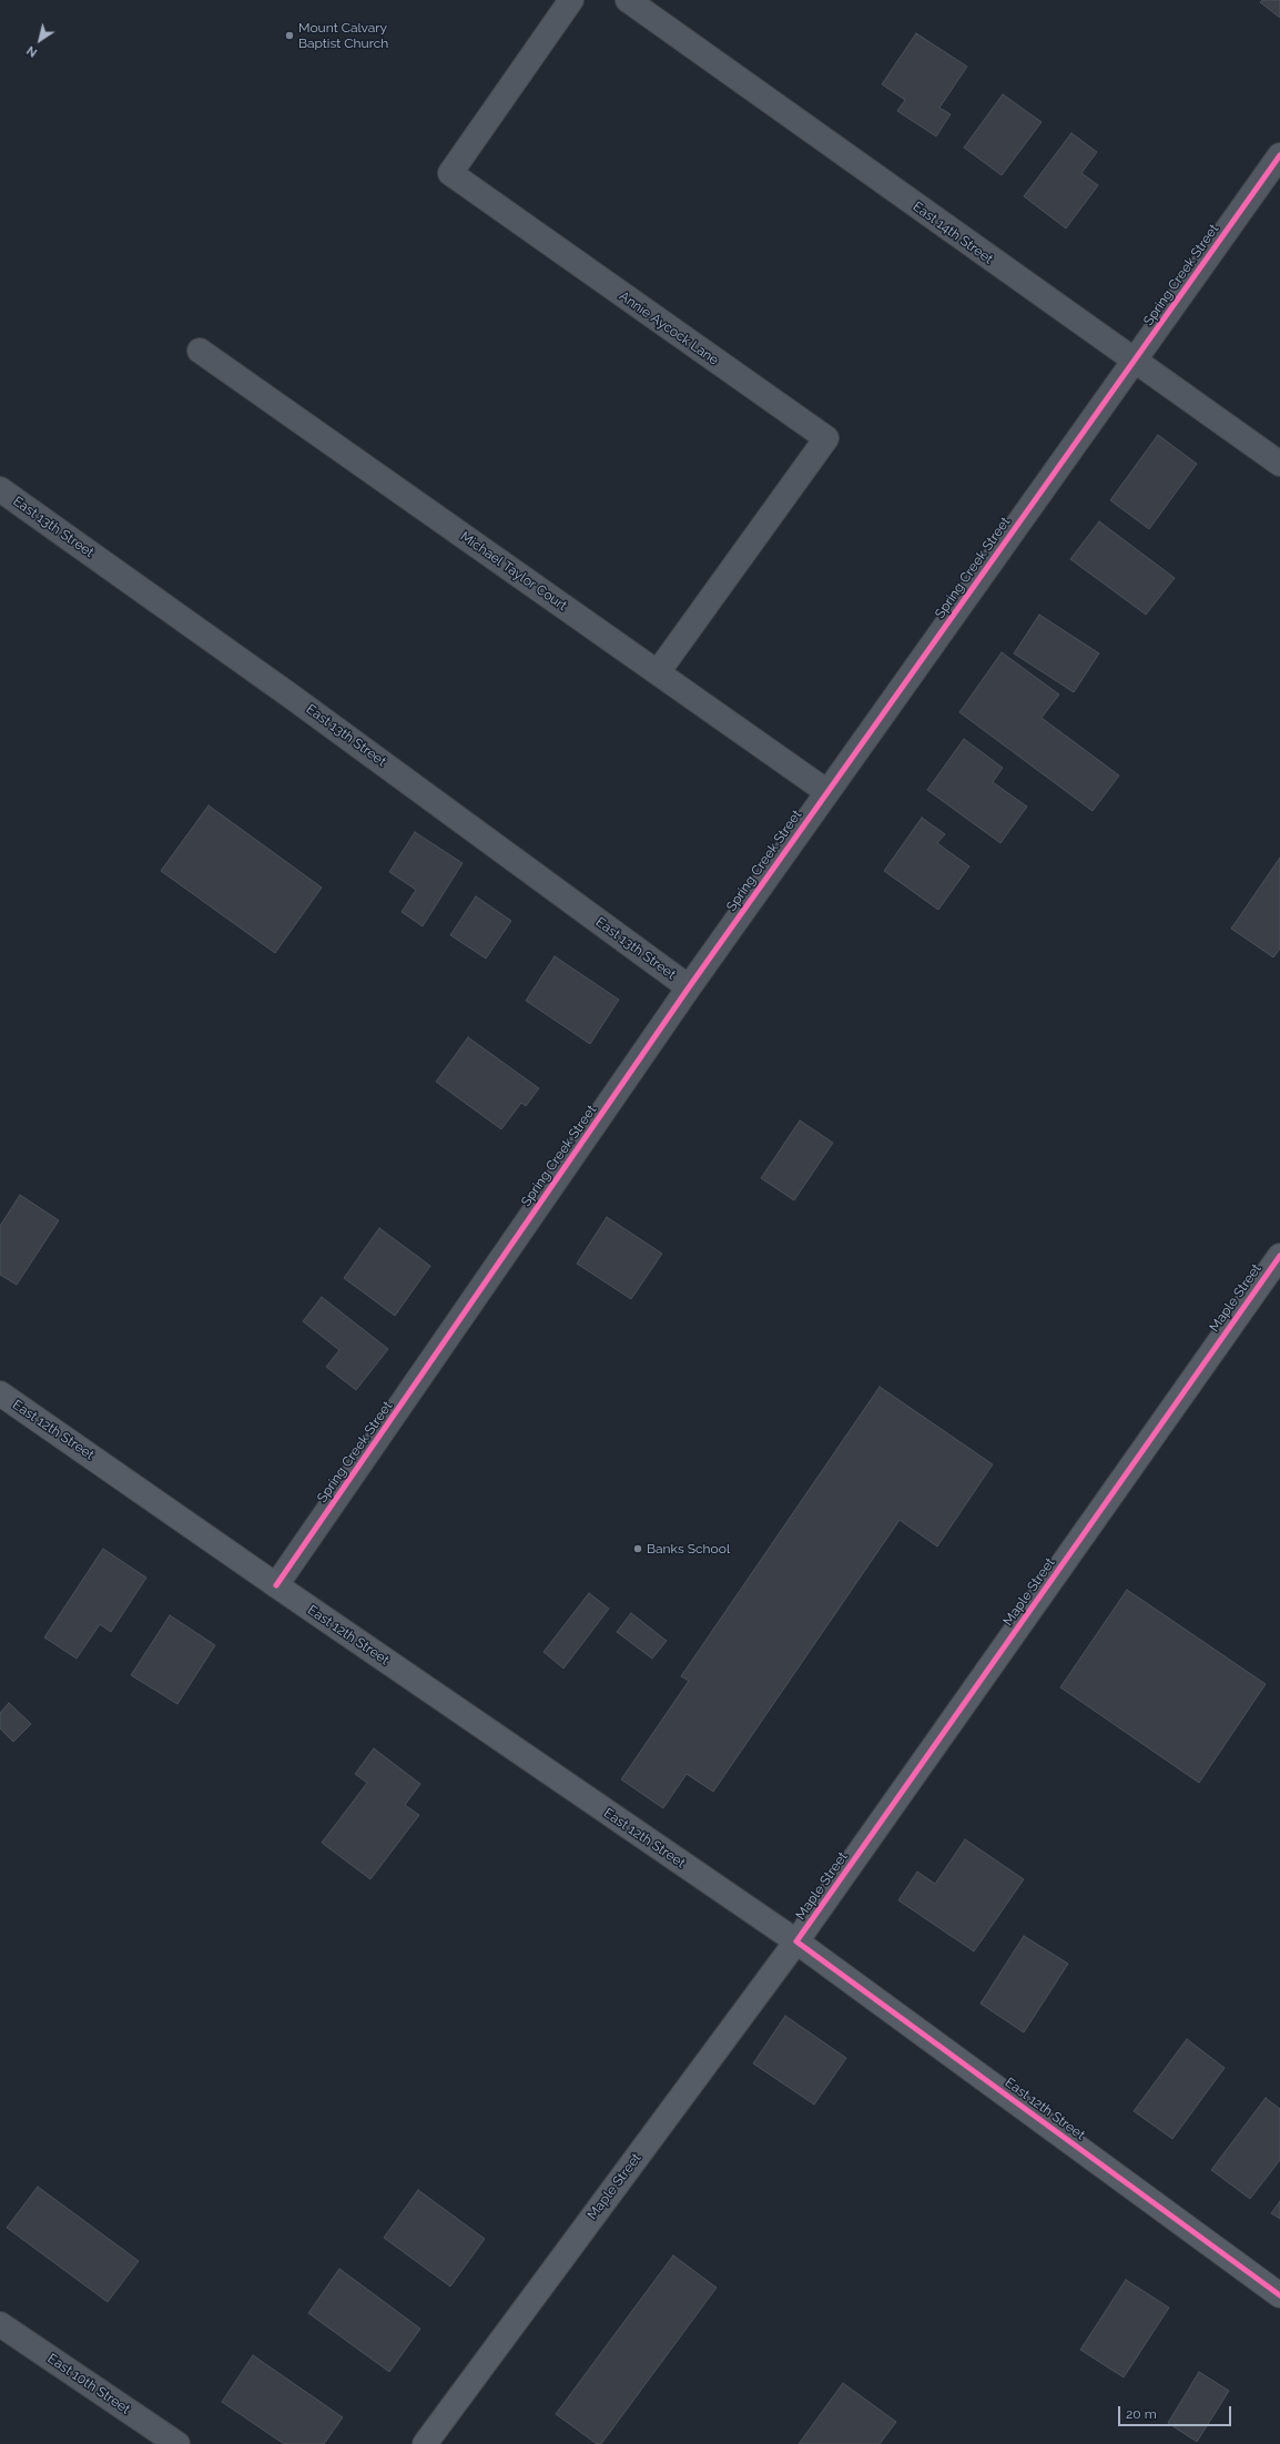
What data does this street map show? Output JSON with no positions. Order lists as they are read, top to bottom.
{
  "streets": {
    "main road": ["Maple Street", "East 12th Street"],
    "street": [
      "East 14th Street",
      "Spring Creek Street",
      "Annie Aycock Lane",
      "East 13th Street",
      "Michael Taylor Court",
      "East 10th Street"
    ]
  },
  "crossings": [
    ["East 14th Street", "Spring Creek Street"],
    ["Spring Creek Street", "East 13th Street"],
    ["Spring Creek Street", "Michael Taylor Court"],
    ["Spring Creek Street", "East 12th Street"],
    ["Annie Aycock Lane", "Michael Taylor Court"],
    ["Maple Street", "East 12th Street"]
  ],
  "places": ["Mount Calvary Baptist Church", "Banks School"],
  "scale_bar": "20 m",
  "north": "bottom left"
}
